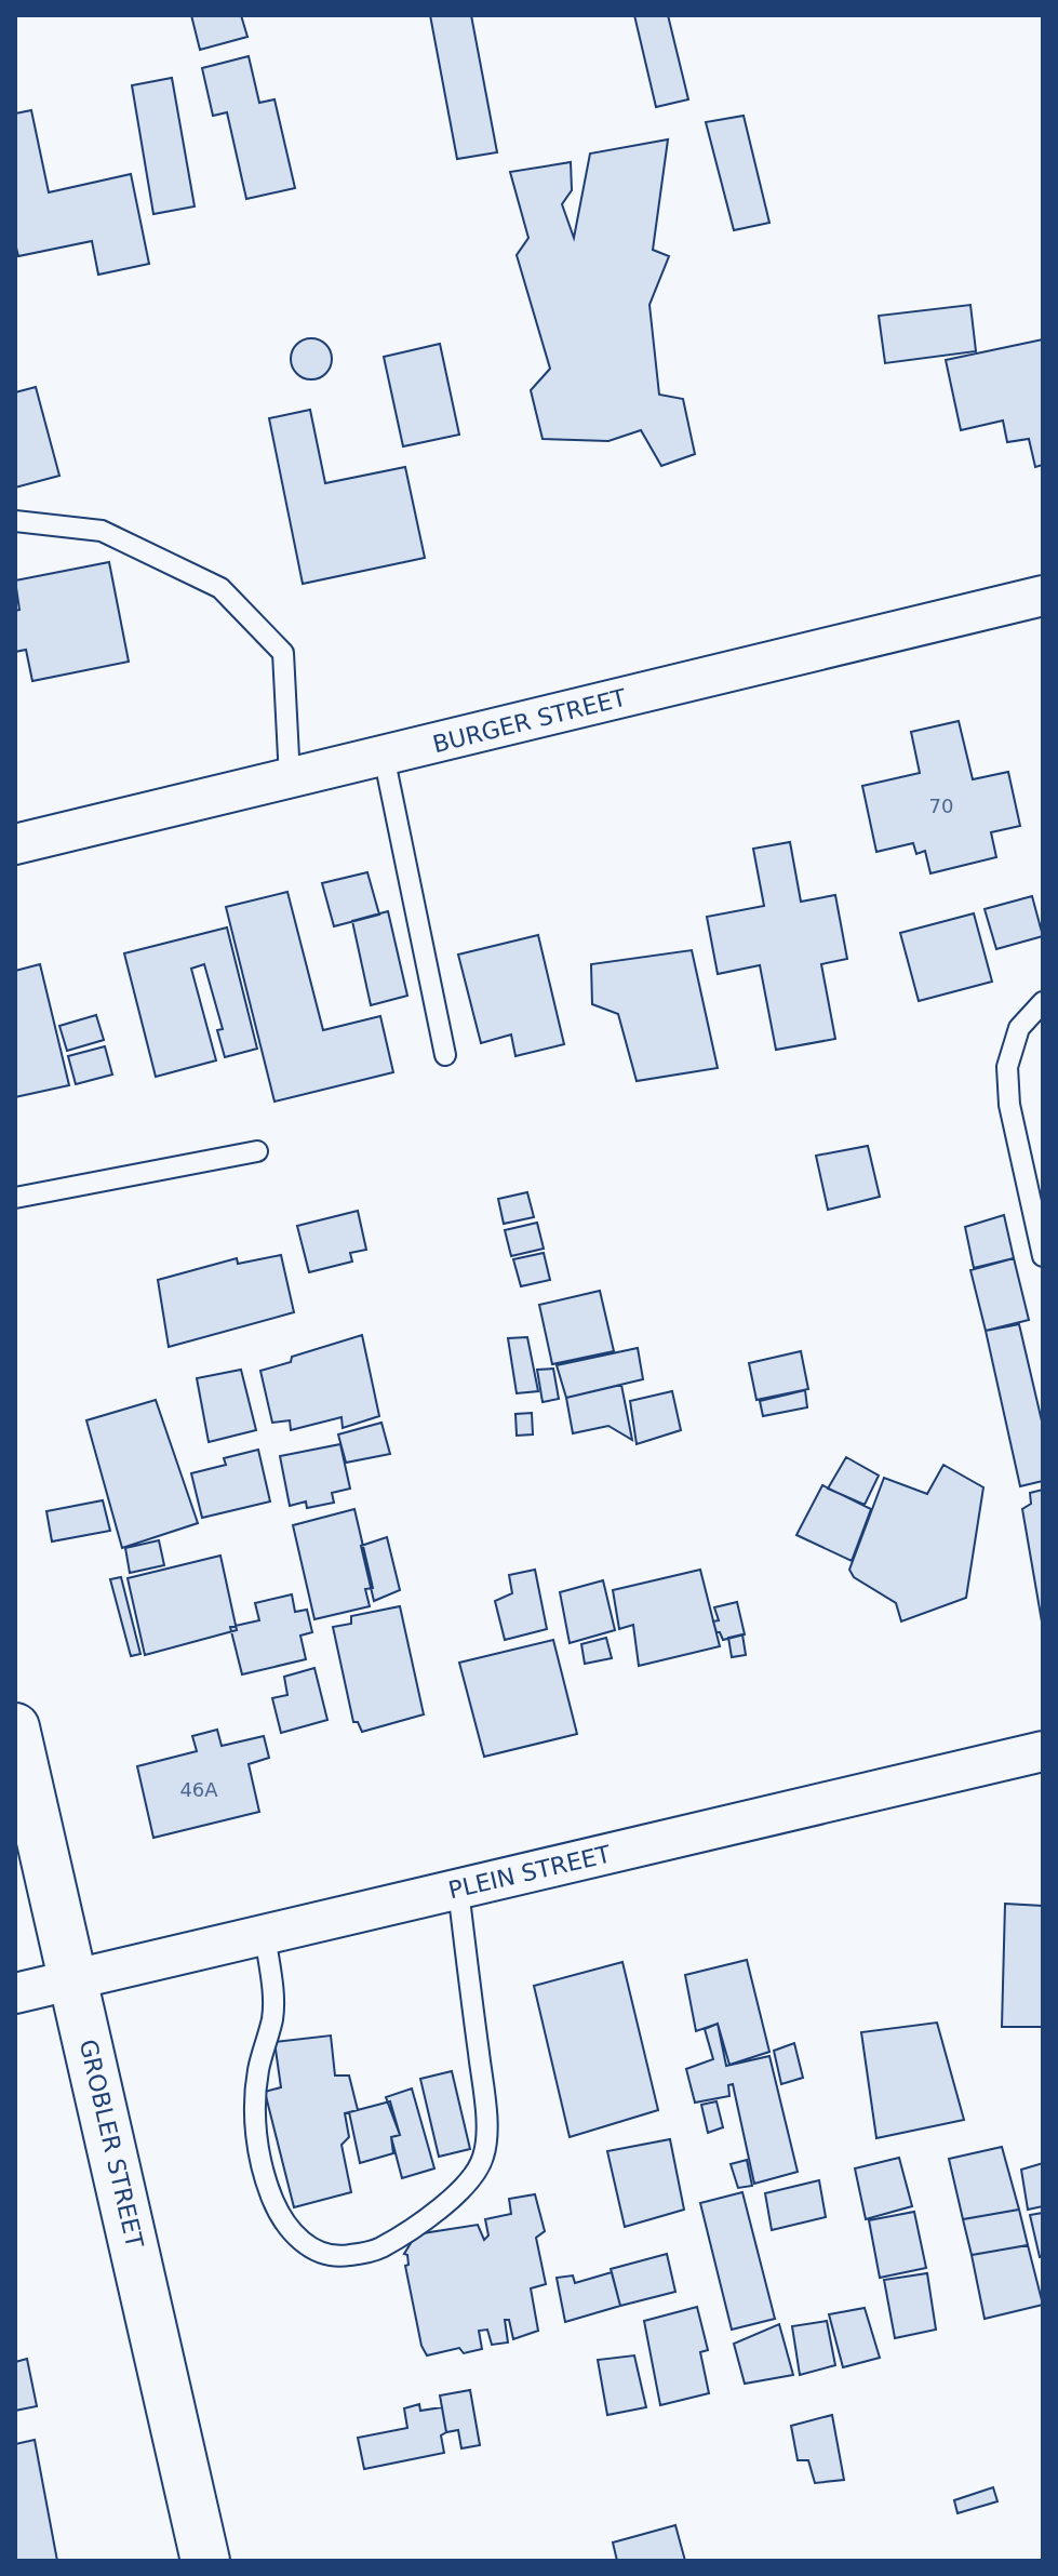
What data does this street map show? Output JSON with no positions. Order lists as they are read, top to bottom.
{
  "streets": {
    "main road": ["GROBLER STREET"],
    "street": ["BURGER STREET", "PLEIN STREET"]
  },
  "crossings": [
    ["PLEIN STREET", "GROBLER STREET"]
  ],
  "house_numbers": ["70", "46A"]
}
